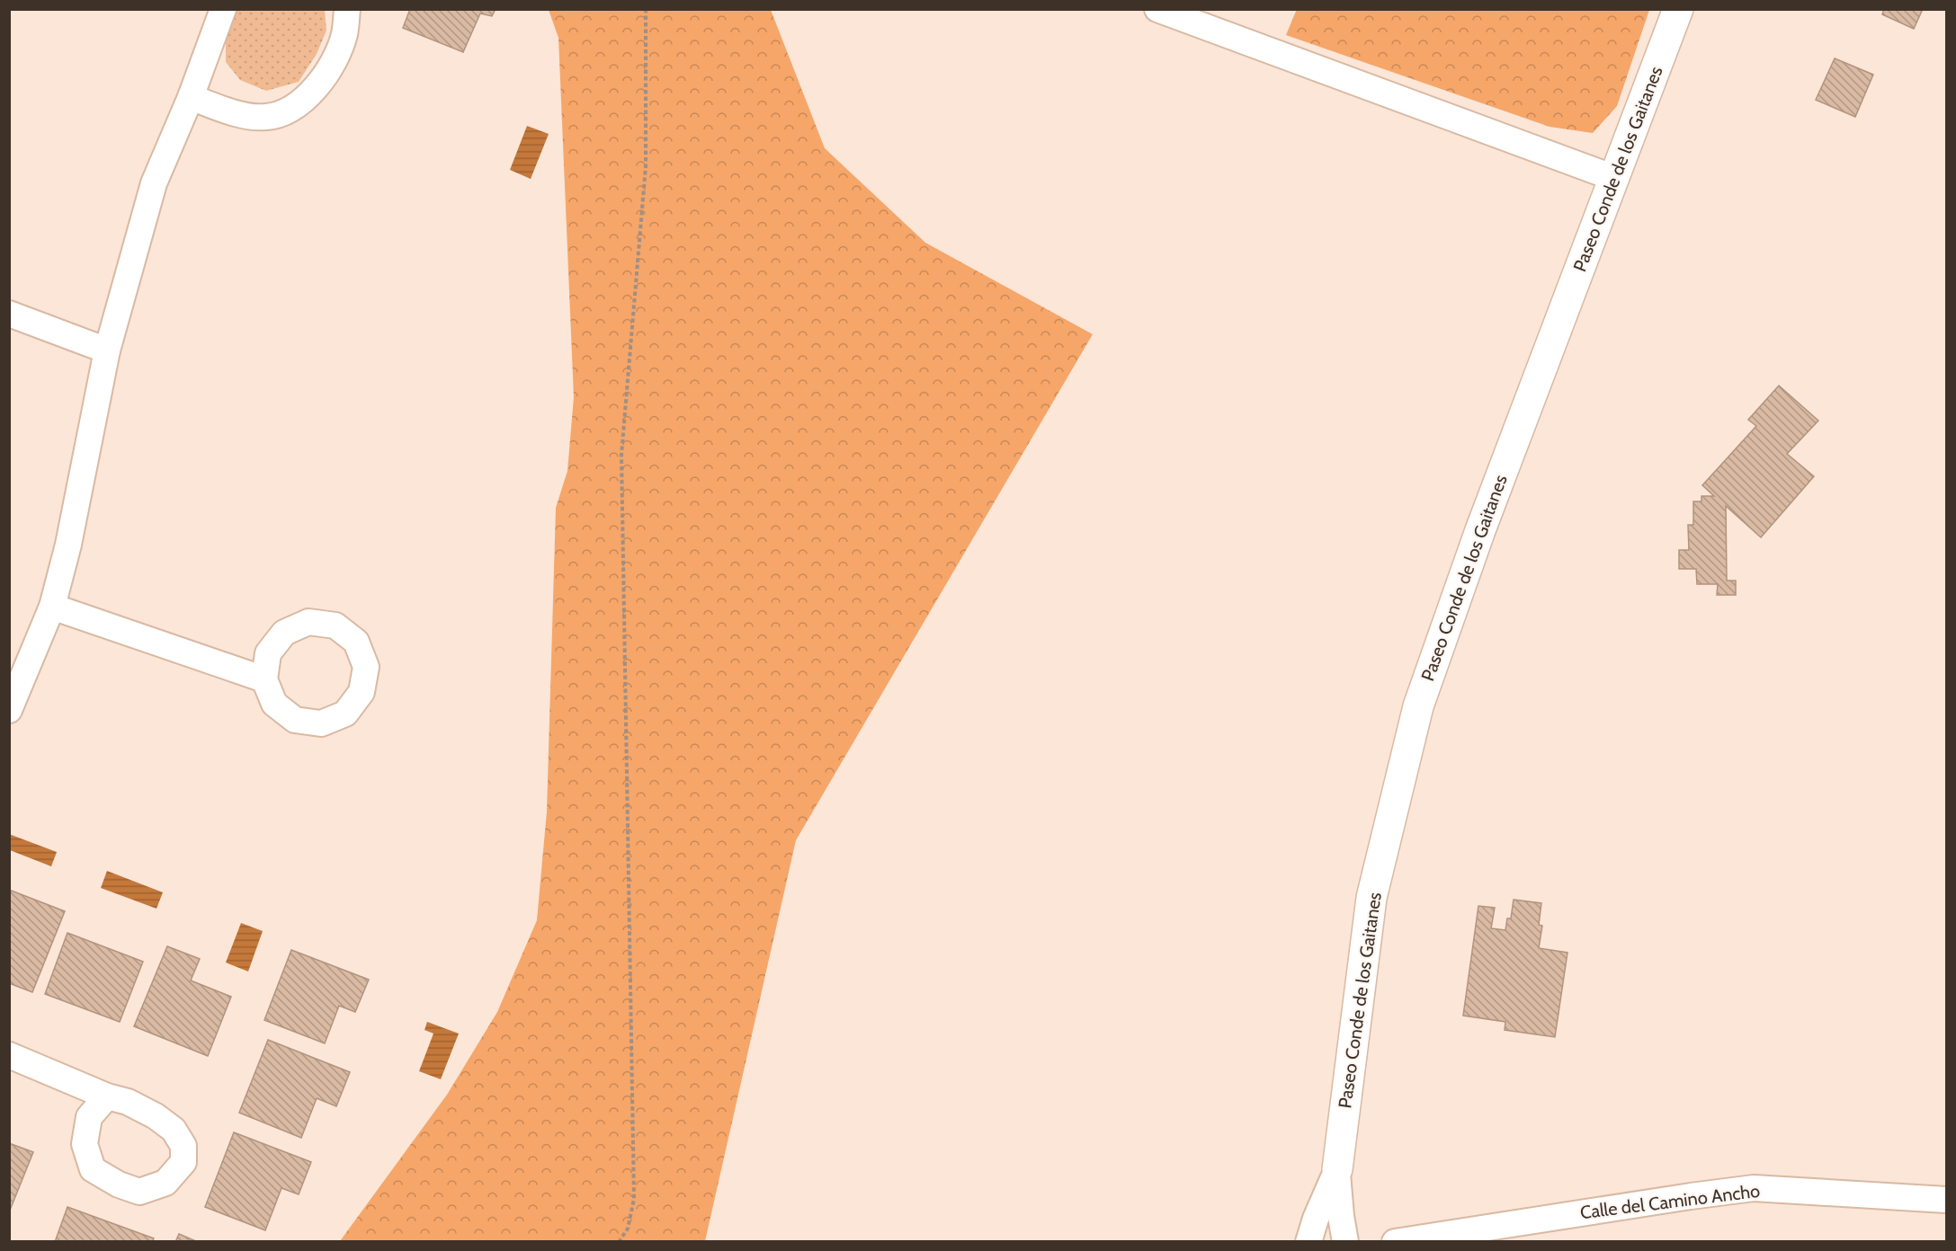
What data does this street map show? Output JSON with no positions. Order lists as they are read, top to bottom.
{
  "streets": {
    "street": ["Paseo Conde de los Gaitanes", "Calle del Camino Ancho"]
  }
}
